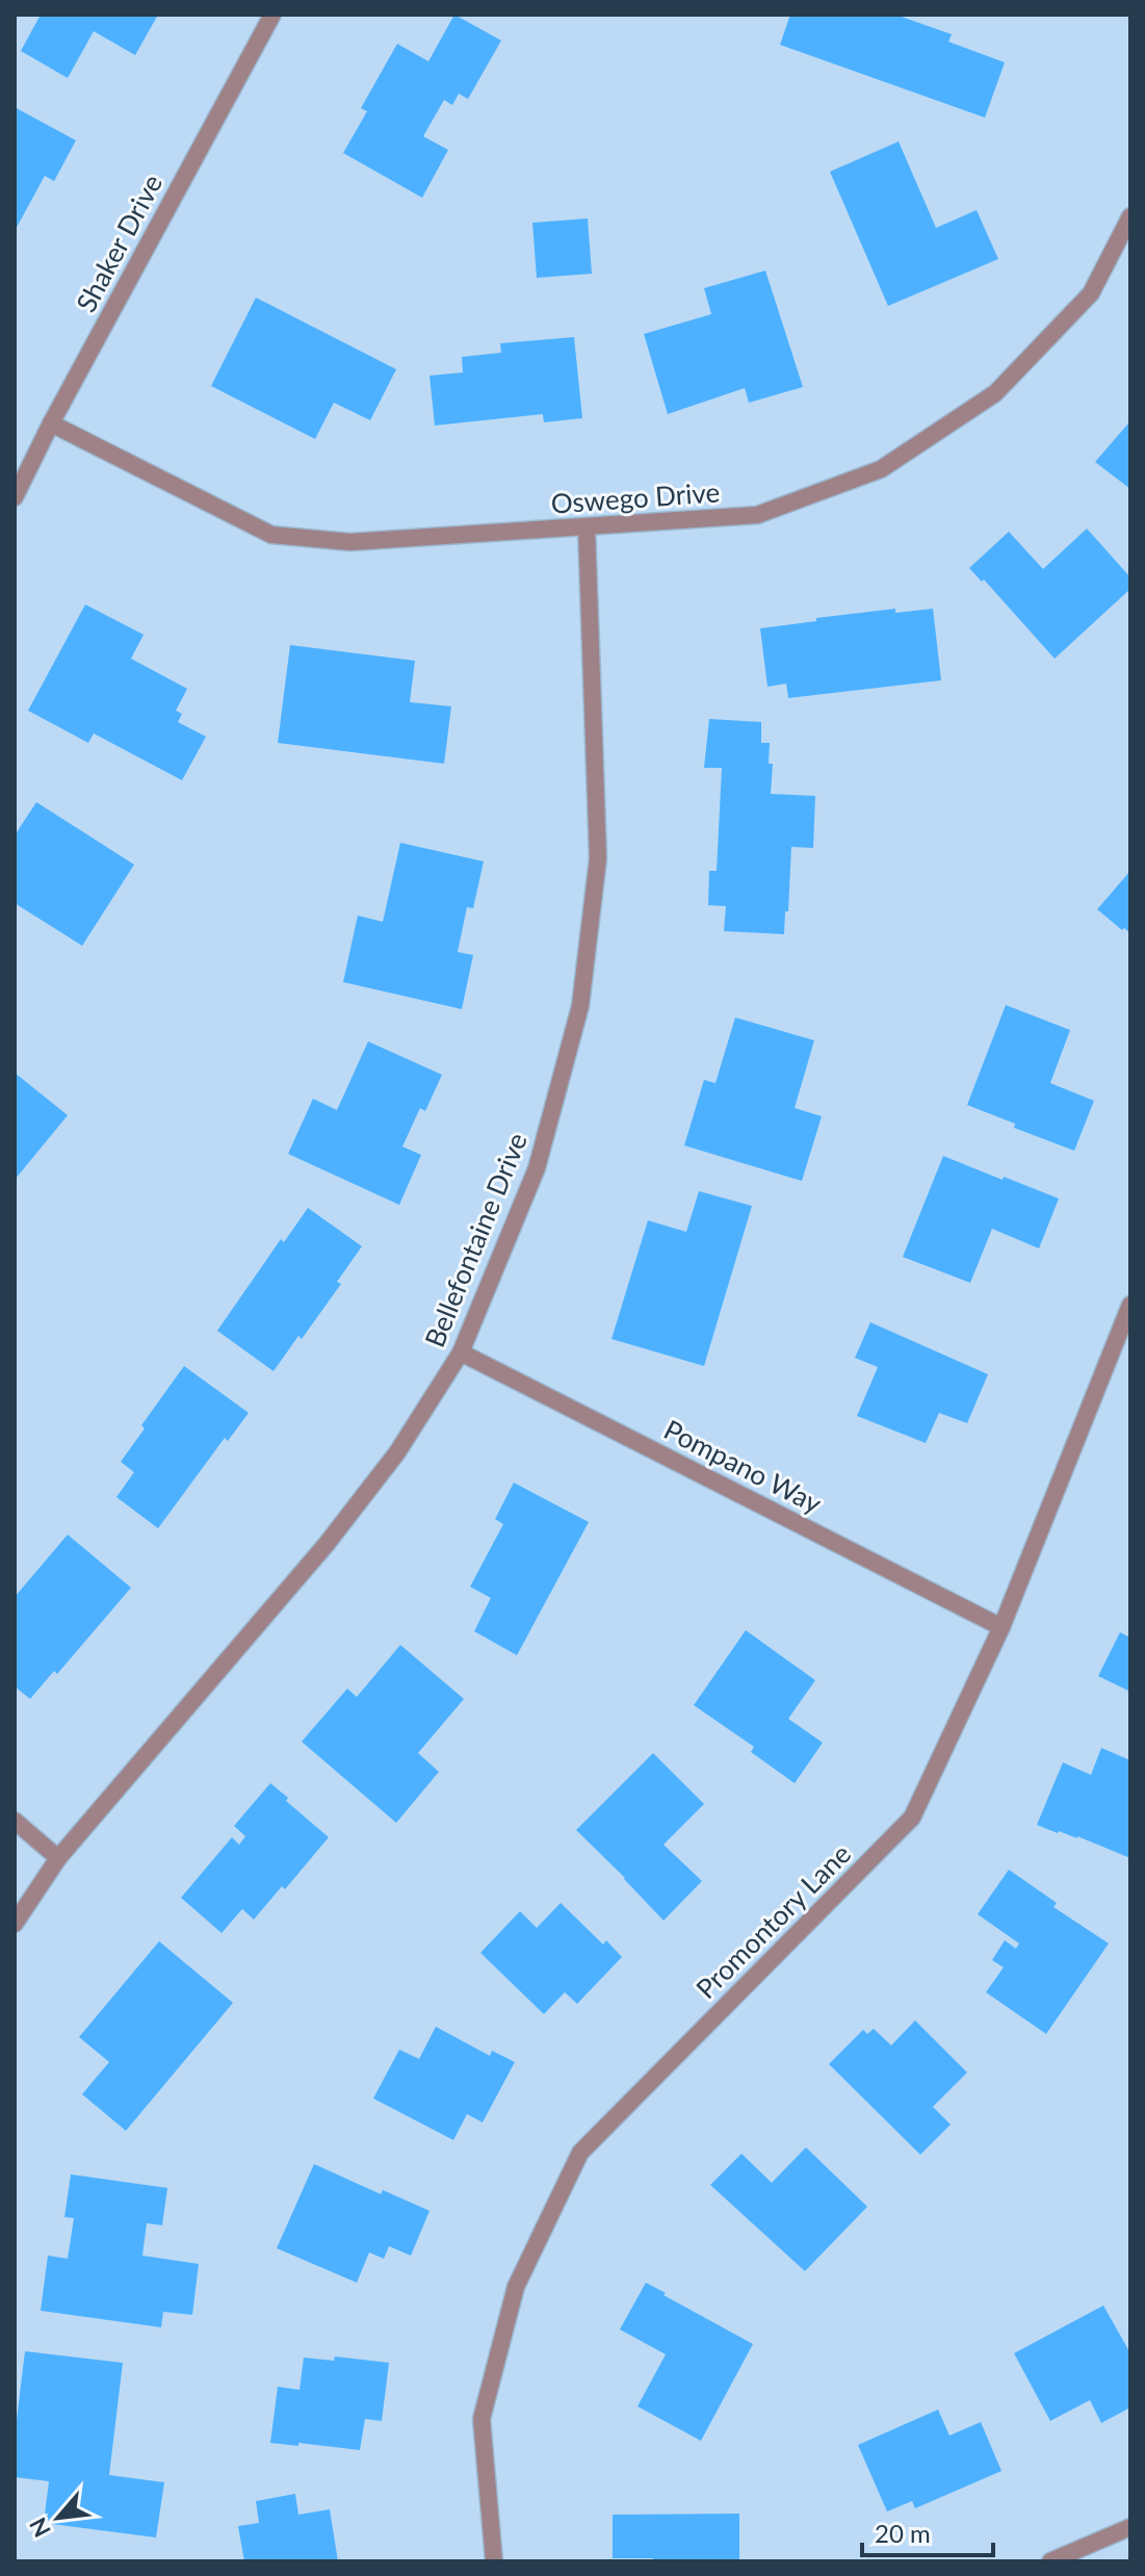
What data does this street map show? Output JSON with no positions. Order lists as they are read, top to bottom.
{
  "streets": {
    "street": [
      "Shaker Drive",
      "Oswego Drive",
      "Bellefontaine Drive",
      "Pompano Way",
      "Promontory Lane"
    ]
  },
  "crossings": [
    ["Shaker Drive", "Oswego Drive"],
    ["Oswego Drive", "Bellefontaine Drive"],
    ["Bellefontaine Drive", "Pompano Way"],
    ["Pompano Way", "Promontory Lane"]
  ],
  "scale_bar": "20 m",
  "north": "bottom left"
}
